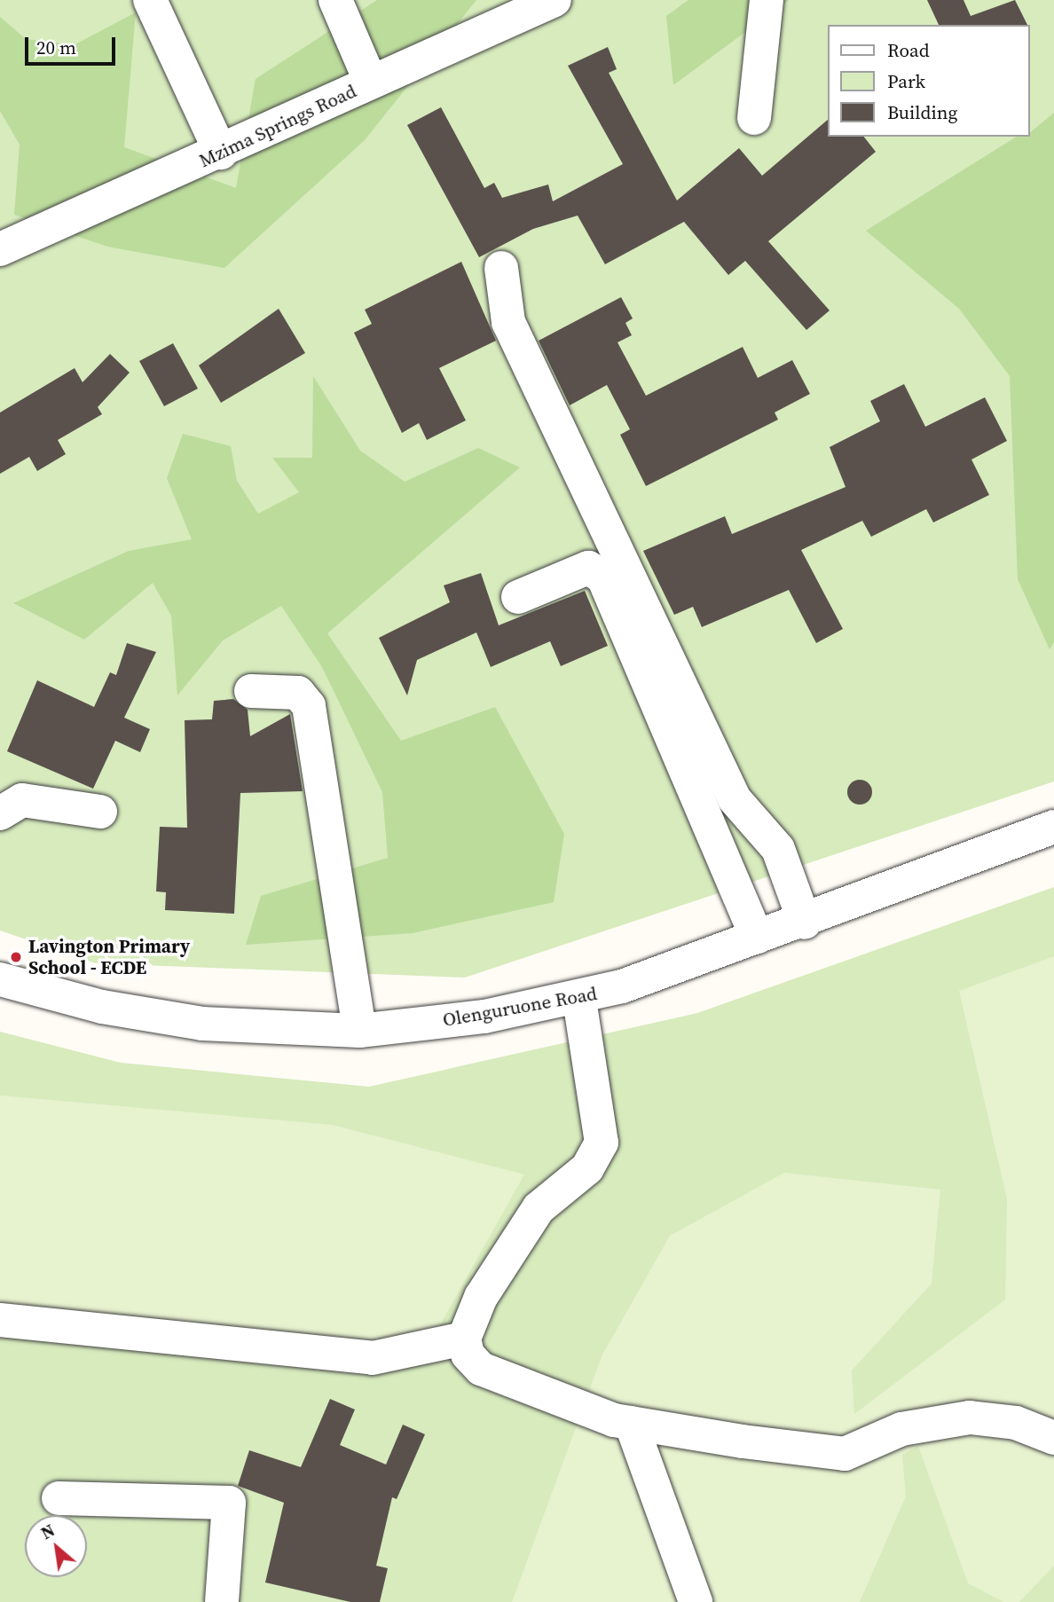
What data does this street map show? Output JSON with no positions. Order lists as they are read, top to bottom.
{
  "streets": {
    "street": ["Mzima Springs Road", "Olenguruone Road"]
  },
  "places": ["Lavington Primary School - ECDE"],
  "legend": ["Road", "Park", "Building"],
  "scale_bar": "20 m",
  "north": "top left"
}
